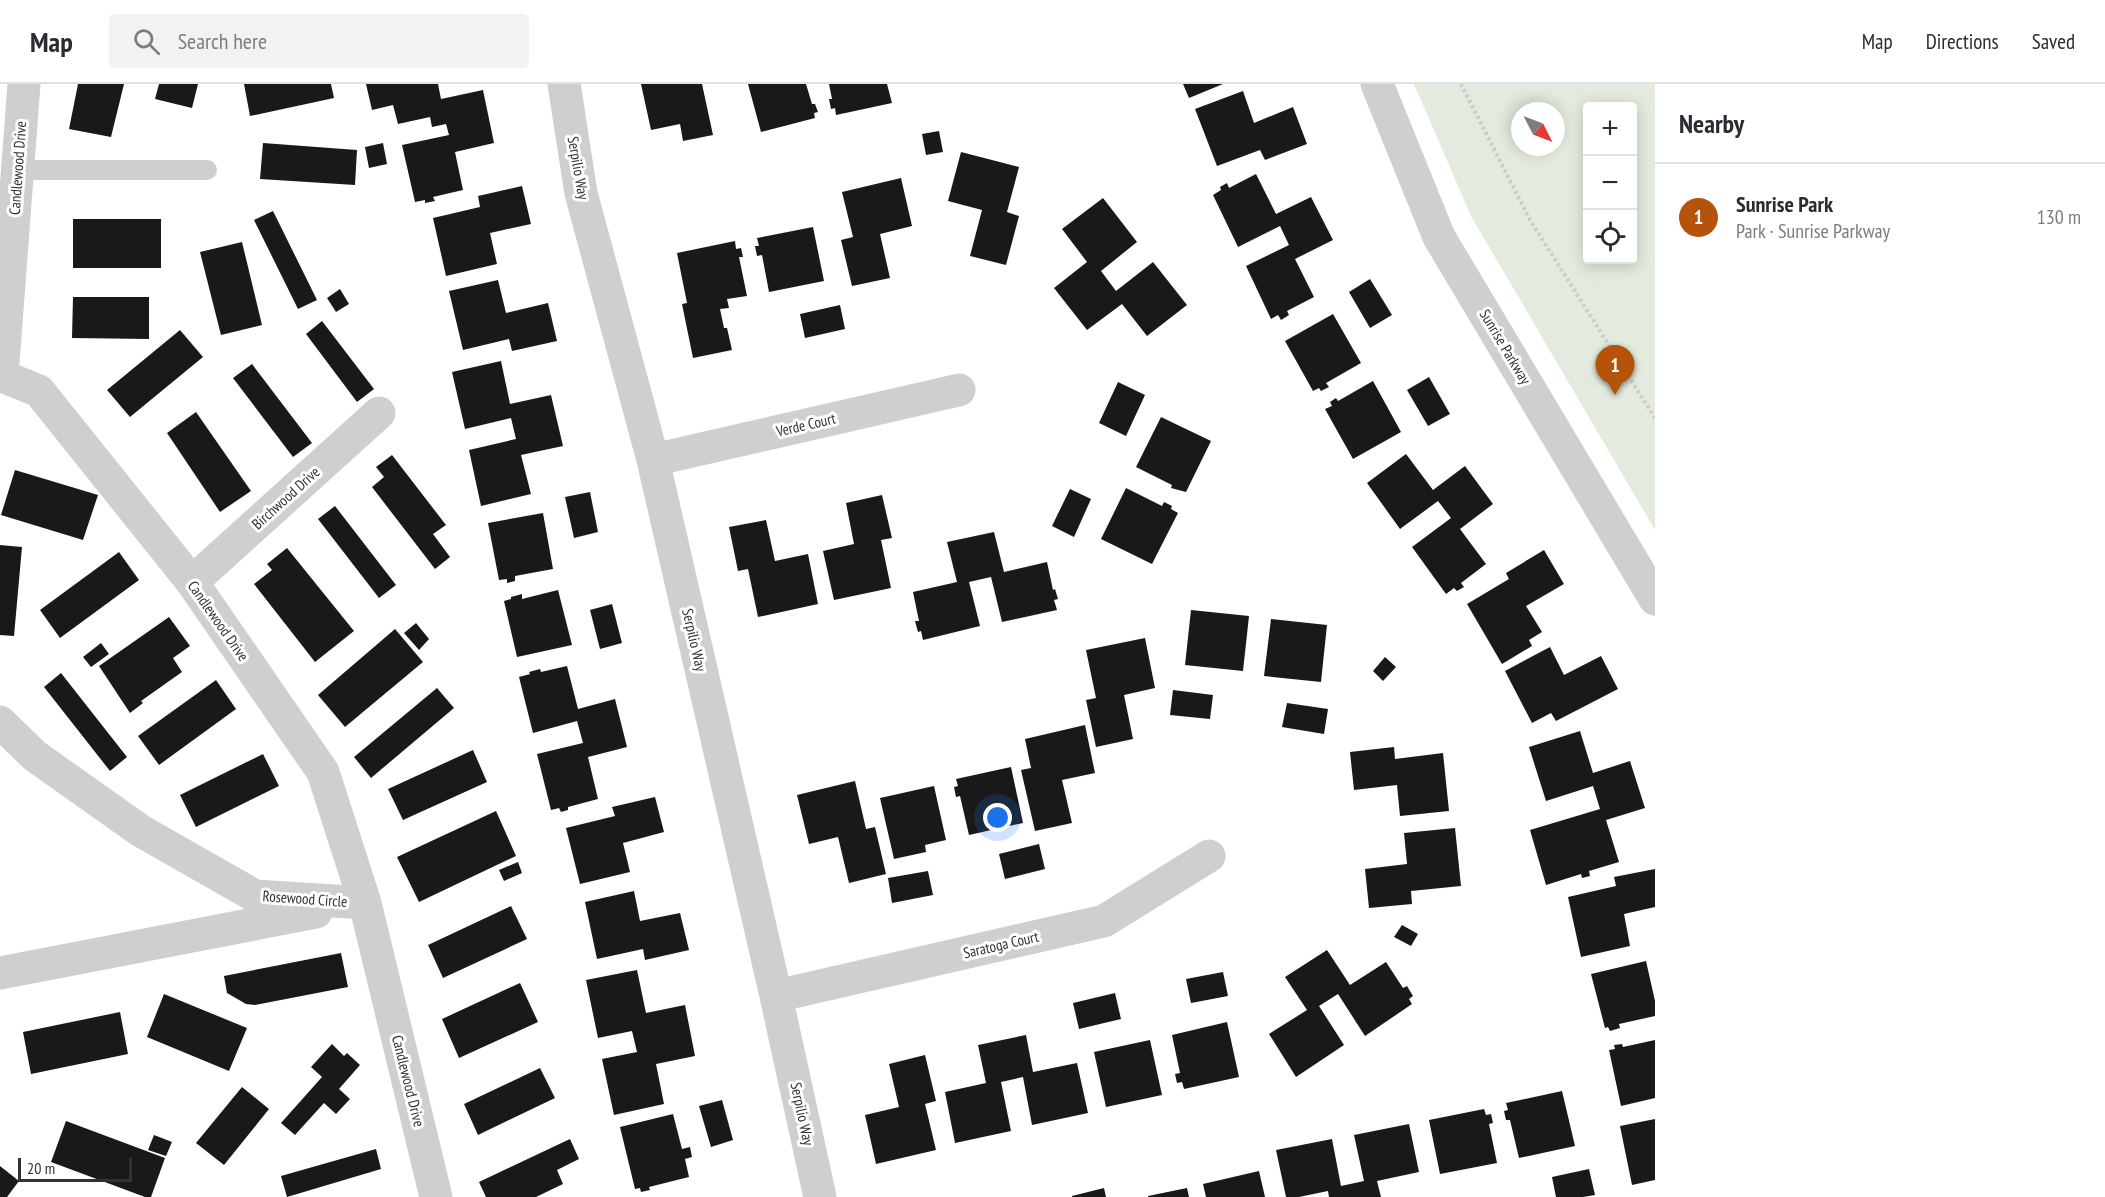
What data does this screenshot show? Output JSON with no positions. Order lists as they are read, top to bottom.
{
  "streets": {
    "street": [
      "Candlewood Drive",
      "Serpilio Way",
      "Sunrise Parkway",
      "Verde Court",
      "Birchwood Drive",
      "Rosewood Circle",
      "Saratoga Court"
    ]
  },
  "crossings": [
    ["Candlewood Drive", "Birchwood Drive"],
    ["Candlewood Drive", "Rosewood Circle"],
    ["Serpilio Way", "Verde Court"],
    ["Serpilio Way", "Saratoga Court"]
  ],
  "scale_bar": "20 m",
  "north": "bottom right",
  "page": {
    "header": "Map",
    "search": "Search here",
    "nav": ["Map", "Directions", "Saved"],
    "heading": "Nearby",
    "map_buttons": ["+", "−"],
    "list": [
      {
        "mark": "1",
        "name": "Sunrise Park",
        "note": "Park · Sunrise Parkway",
        "value": "130 m"
      }
    ],
    "pins": "1",
    "scale": "20 m"
  }
}
